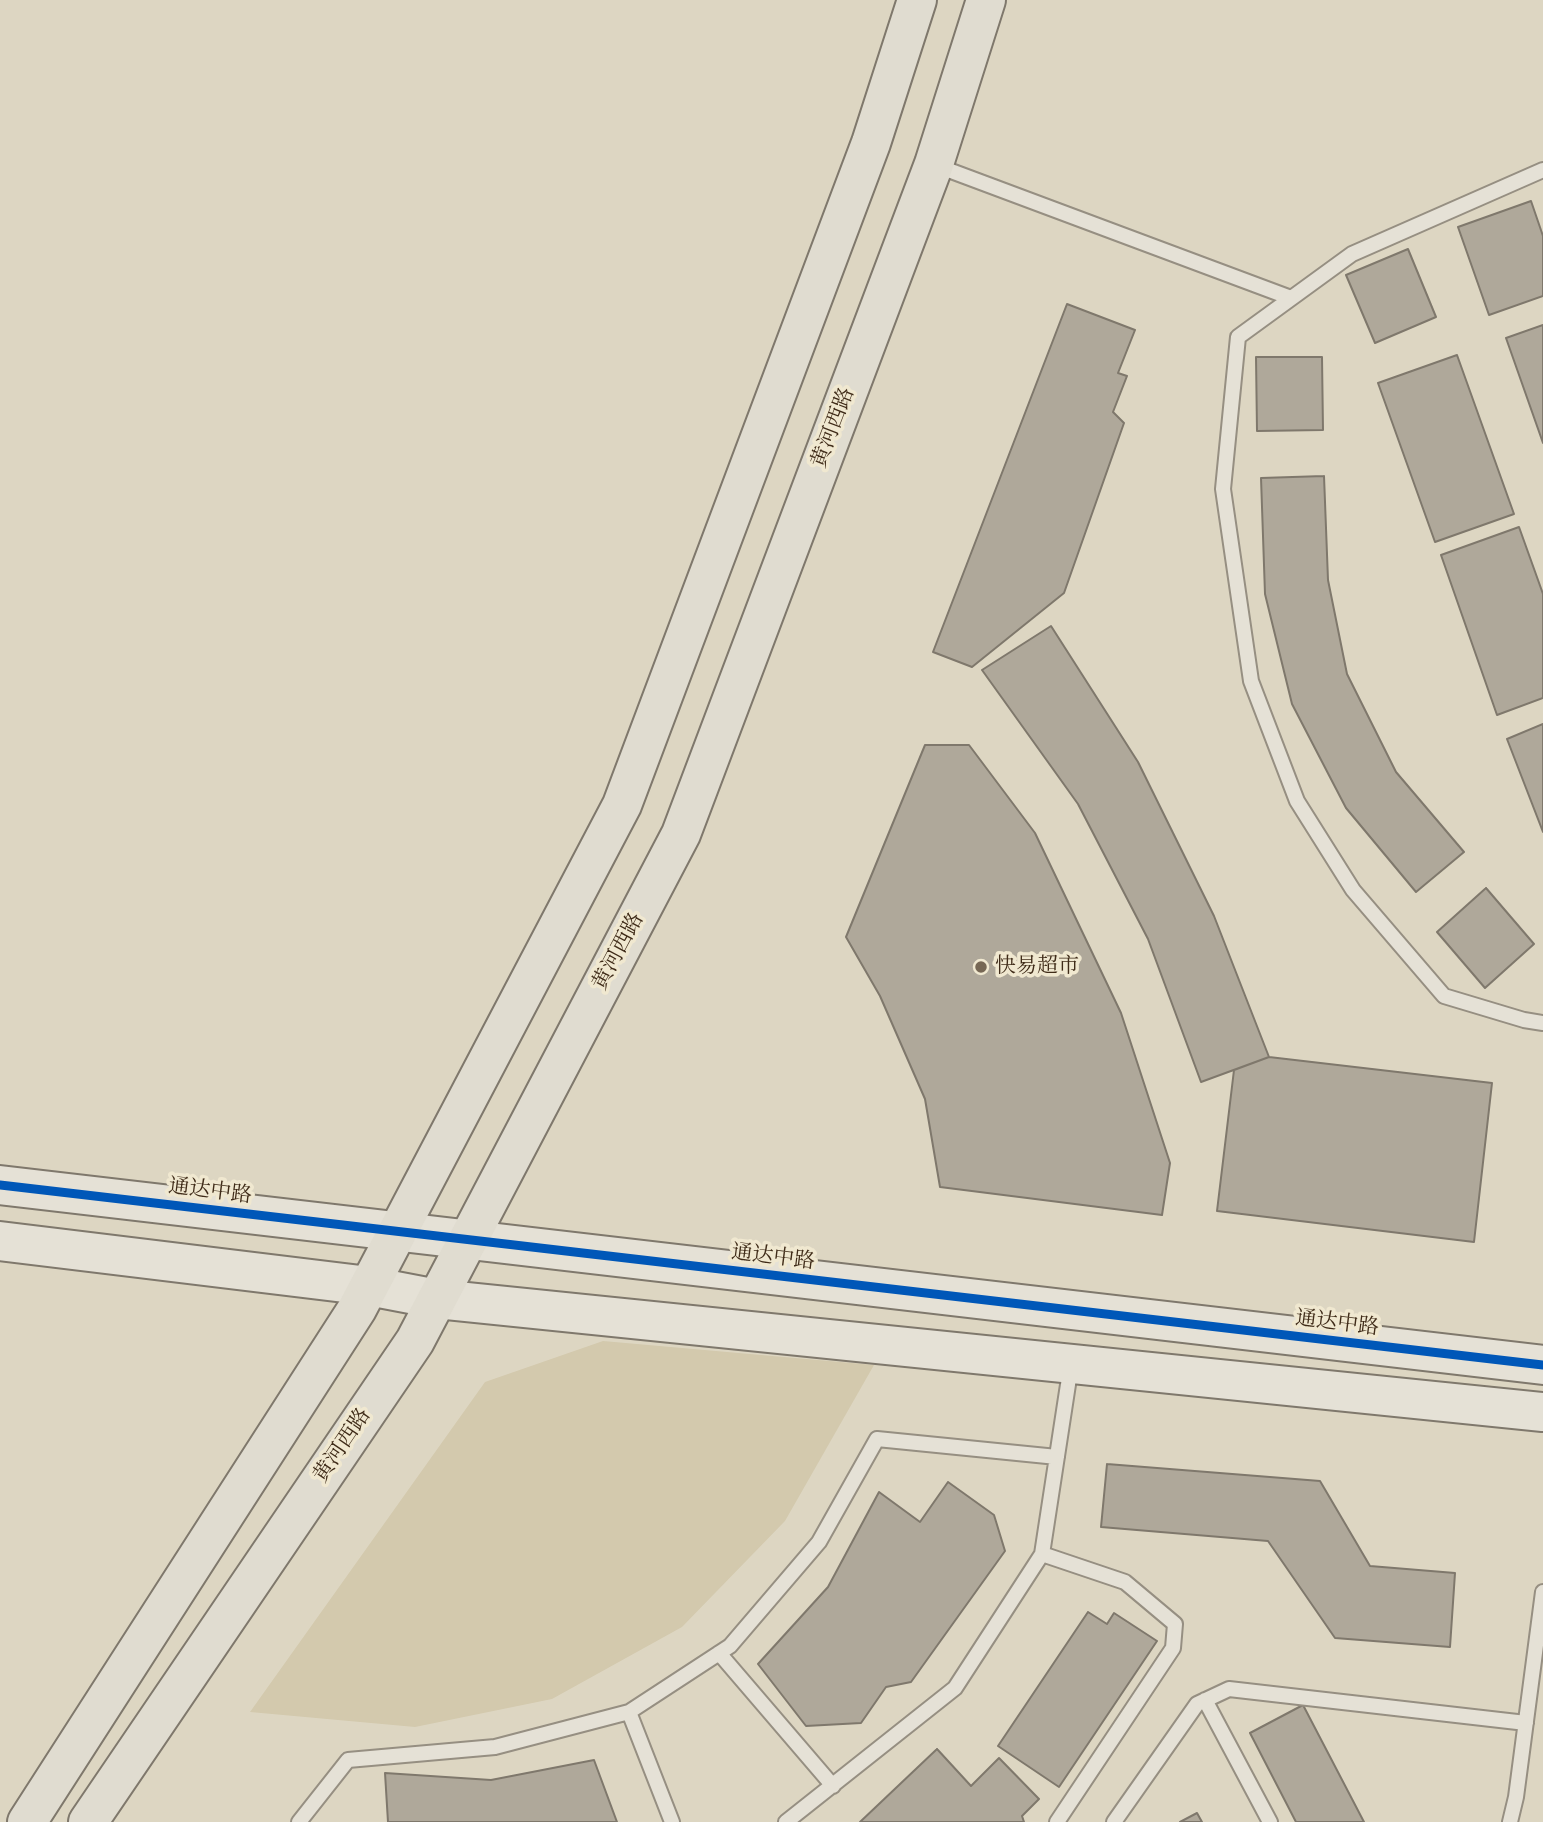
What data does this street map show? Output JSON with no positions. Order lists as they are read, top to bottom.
{
  "streets": {
    "main road": ["黄河西路"],
    "street": ["通达中路"]
  },
  "crossings": [
    ["黄河西路", "通达中路"]
  ],
  "places": ["快易超市"]
}
